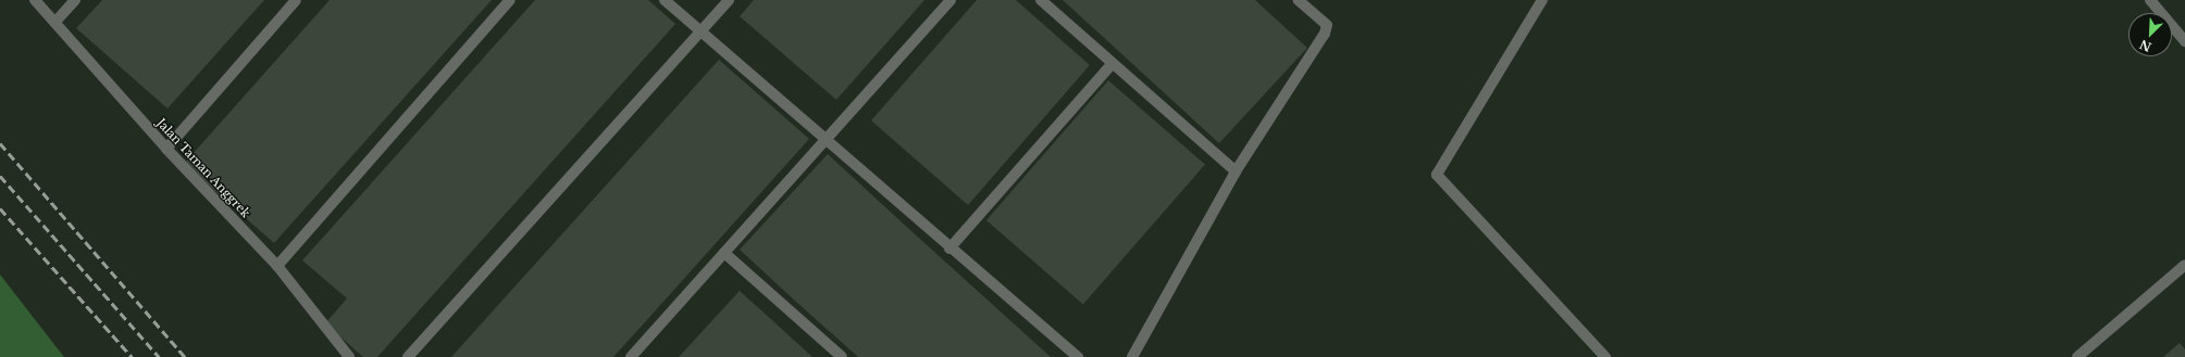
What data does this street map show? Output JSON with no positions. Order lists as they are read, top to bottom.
{
  "streets": {
    "street": ["Jalan Taman Anggrek"]
  },
  "north": "bottom left"
}
